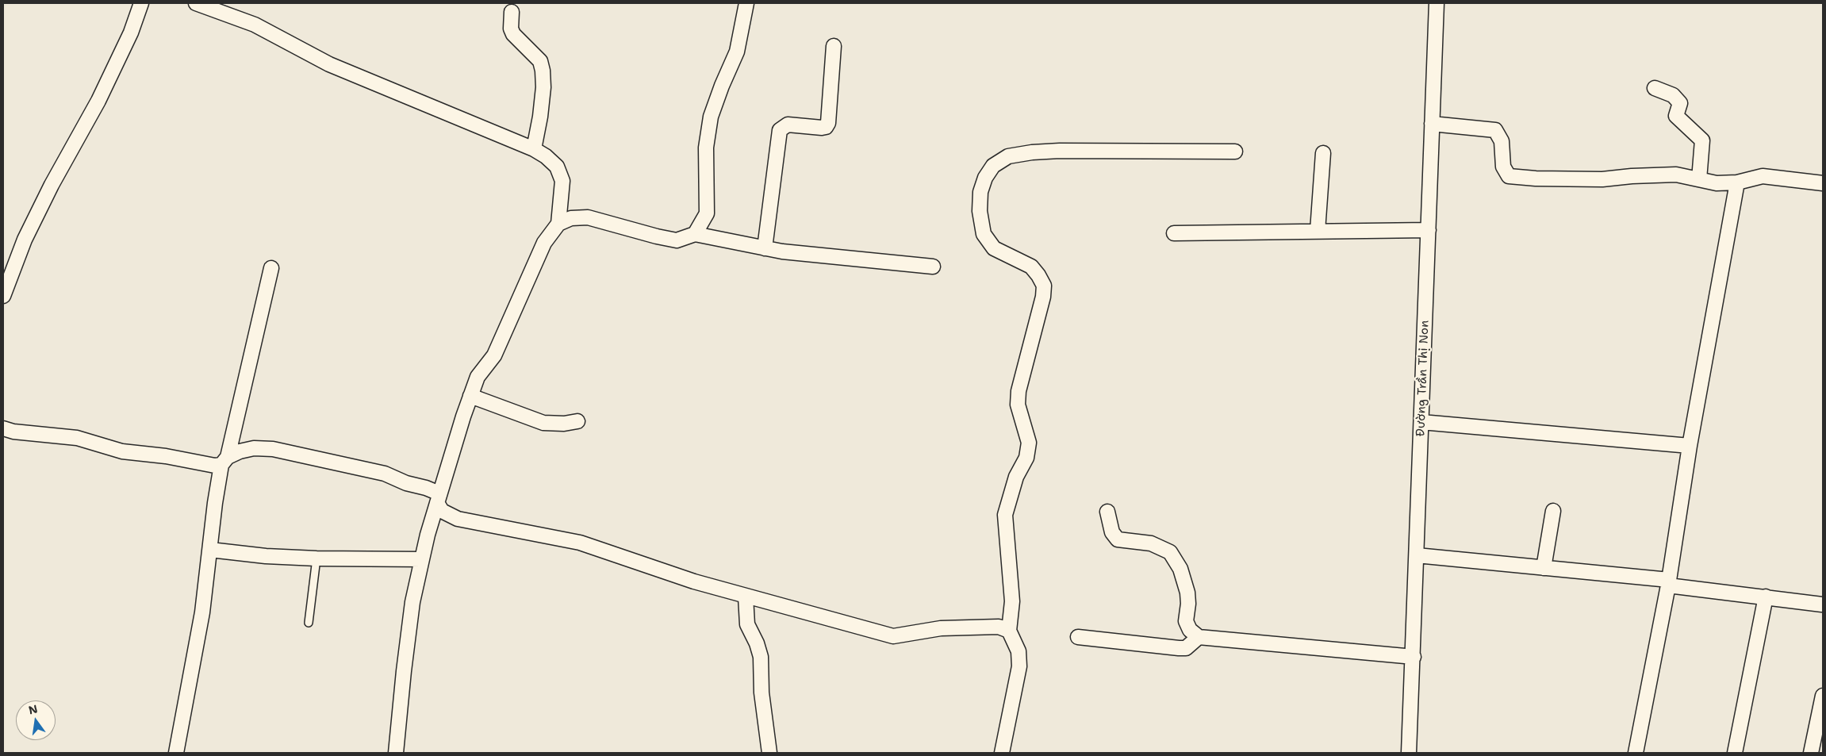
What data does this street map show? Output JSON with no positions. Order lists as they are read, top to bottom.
{
  "streets": {
    "street": ["Đường Trần Thị Non"]
  },
  "north": "top"
}
